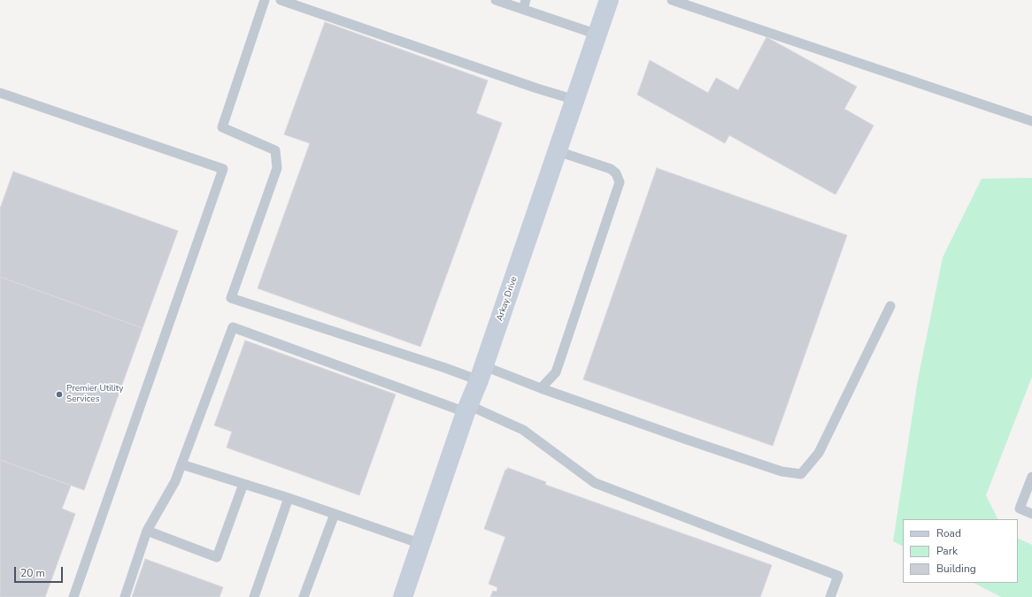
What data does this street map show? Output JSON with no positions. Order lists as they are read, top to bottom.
{
  "streets": {
    "street": ["Arkay Drive"]
  },
  "places": ["Premier Utility Services"],
  "legend": ["Road", "Park", "Building"],
  "scale_bar": "20 m"
}
